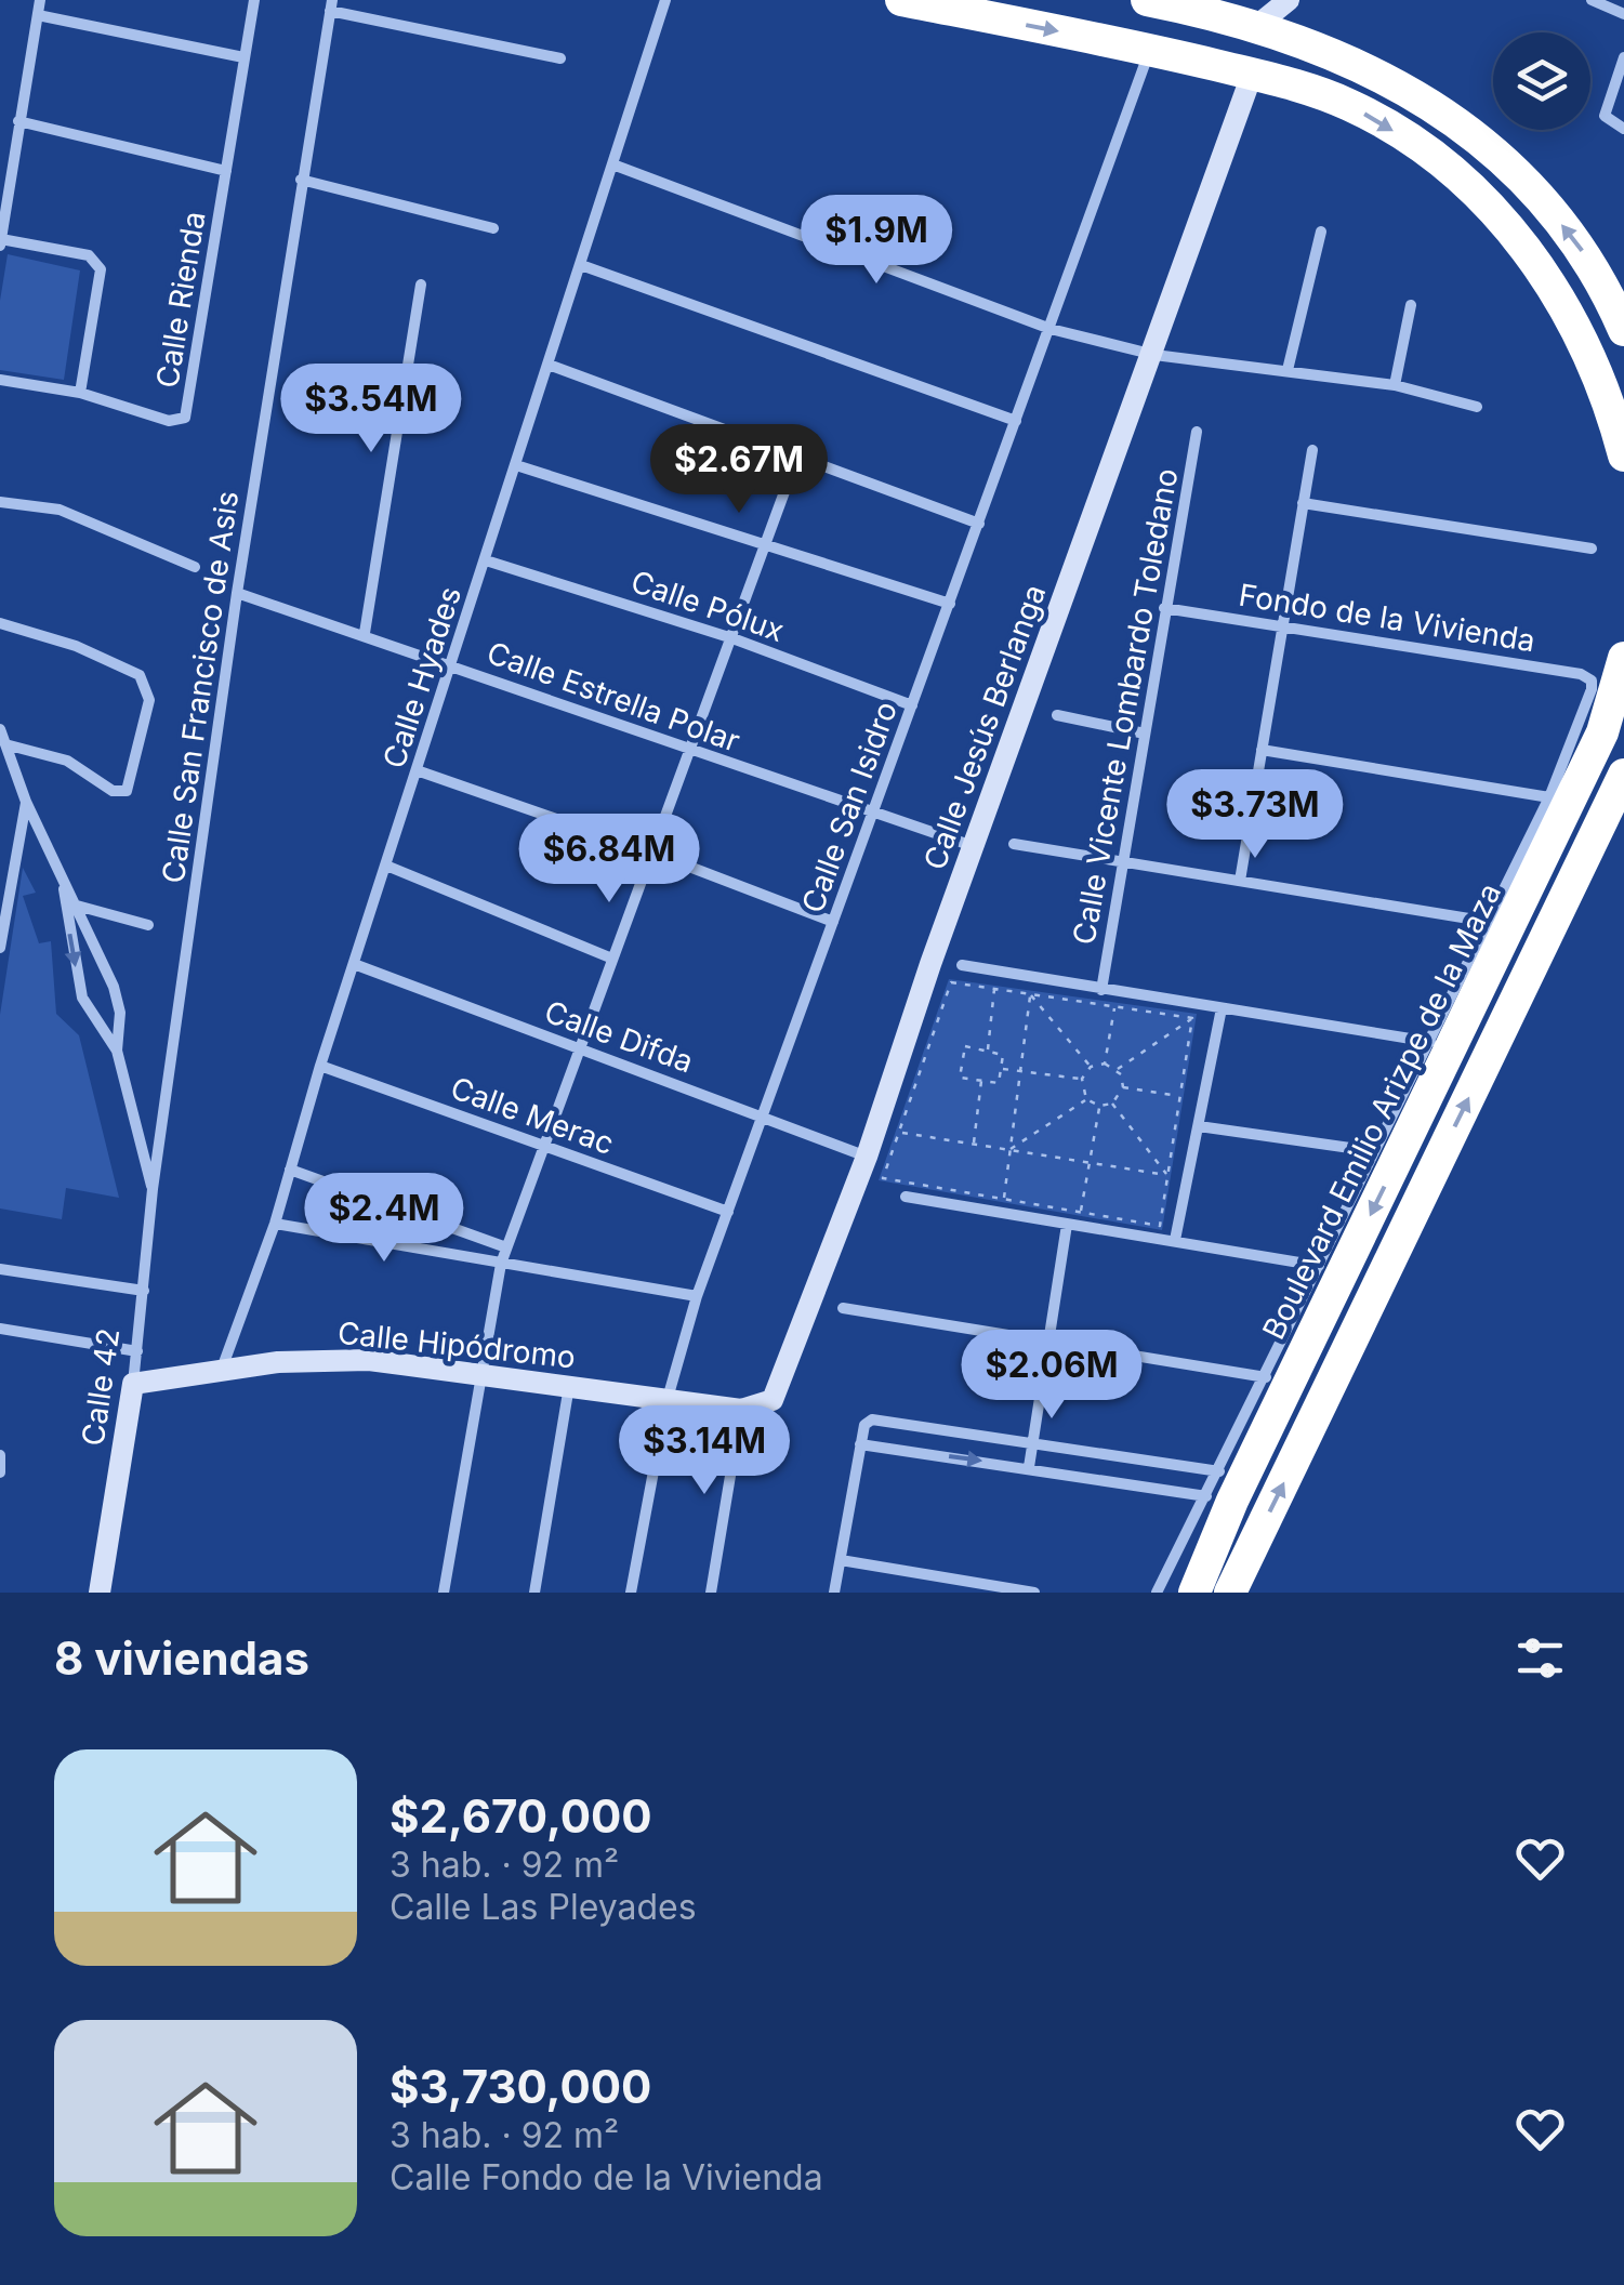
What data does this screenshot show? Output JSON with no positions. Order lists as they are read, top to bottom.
{
  "streets": {
    "highway": ["Boulevard Emilio Arizpe de la Maza"],
    "street": [
      "Calle Rienda",
      "Calle Pólux",
      "Fondo de la Vivienda",
      "Calle Hyades",
      "Calle San Francisco de Asis",
      "Calle Estrella Polar",
      "Calle Vicente Lombardo Toledano",
      "Calle Jesús Berlanga",
      "Calle San Isidro",
      "Calle Difda",
      "Calle Merac",
      "Calle Hipódromo",
      "Calle 42"
    ]
  },
  "crossings": [
    ["Calle Pólux", "Calle Hyades"],
    ["Calle Pólux", "Calle San Isidro"],
    ["Fondo de la Vivienda", "Calle Vicente Lombardo Toledano"],
    ["Calle Hyades", "Calle Estrella Polar"],
    ["Calle Hyades", "Calle Difda"],
    ["Calle Hyades", "Calle Merac"],
    ["Calle Hyades", "Calle Hipódromo"],
    ["Calle San Francisco de Asis", "Calle Estrella Polar"],
    ["Calle San Francisco de Asis", "Calle 42"],
    ["Calle Estrella Polar", "Calle Jesús Berlanga"],
    ["Calle Estrella Polar", "Calle San Isidro"],
    ["Calle Jesús Berlanga", "Calle Difda"],
    ["Calle Jesús Berlanga", "Calle Hipódromo"],
    ["Calle San Isidro", "Calle Difda"],
    ["Calle San Isidro", "Calle Merac"],
    ["Calle San Isidro", "Calle Hipódromo"],
    ["Calle Hipódromo", "Calle 42"]
  ],
  "page": {
    "price": [
      "$1.9M",
      "$3.54M",
      "$2.67M",
      "$3.73M",
      "$6.84M",
      "$2.4M",
      "$2.06M",
      "$3.14M"
    ],
    "heading": "8 viviendas",
    "list": [
      {
        "name": "$2,670,000",
        "note": "3 hab. · 92 m² · Calle Las Pleyades"
      },
      {
        "name": "$3,730,000",
        "note": "3 hab. · 92 m² · Calle Fondo de la Vivienda"
      }
    ]
  }
}
